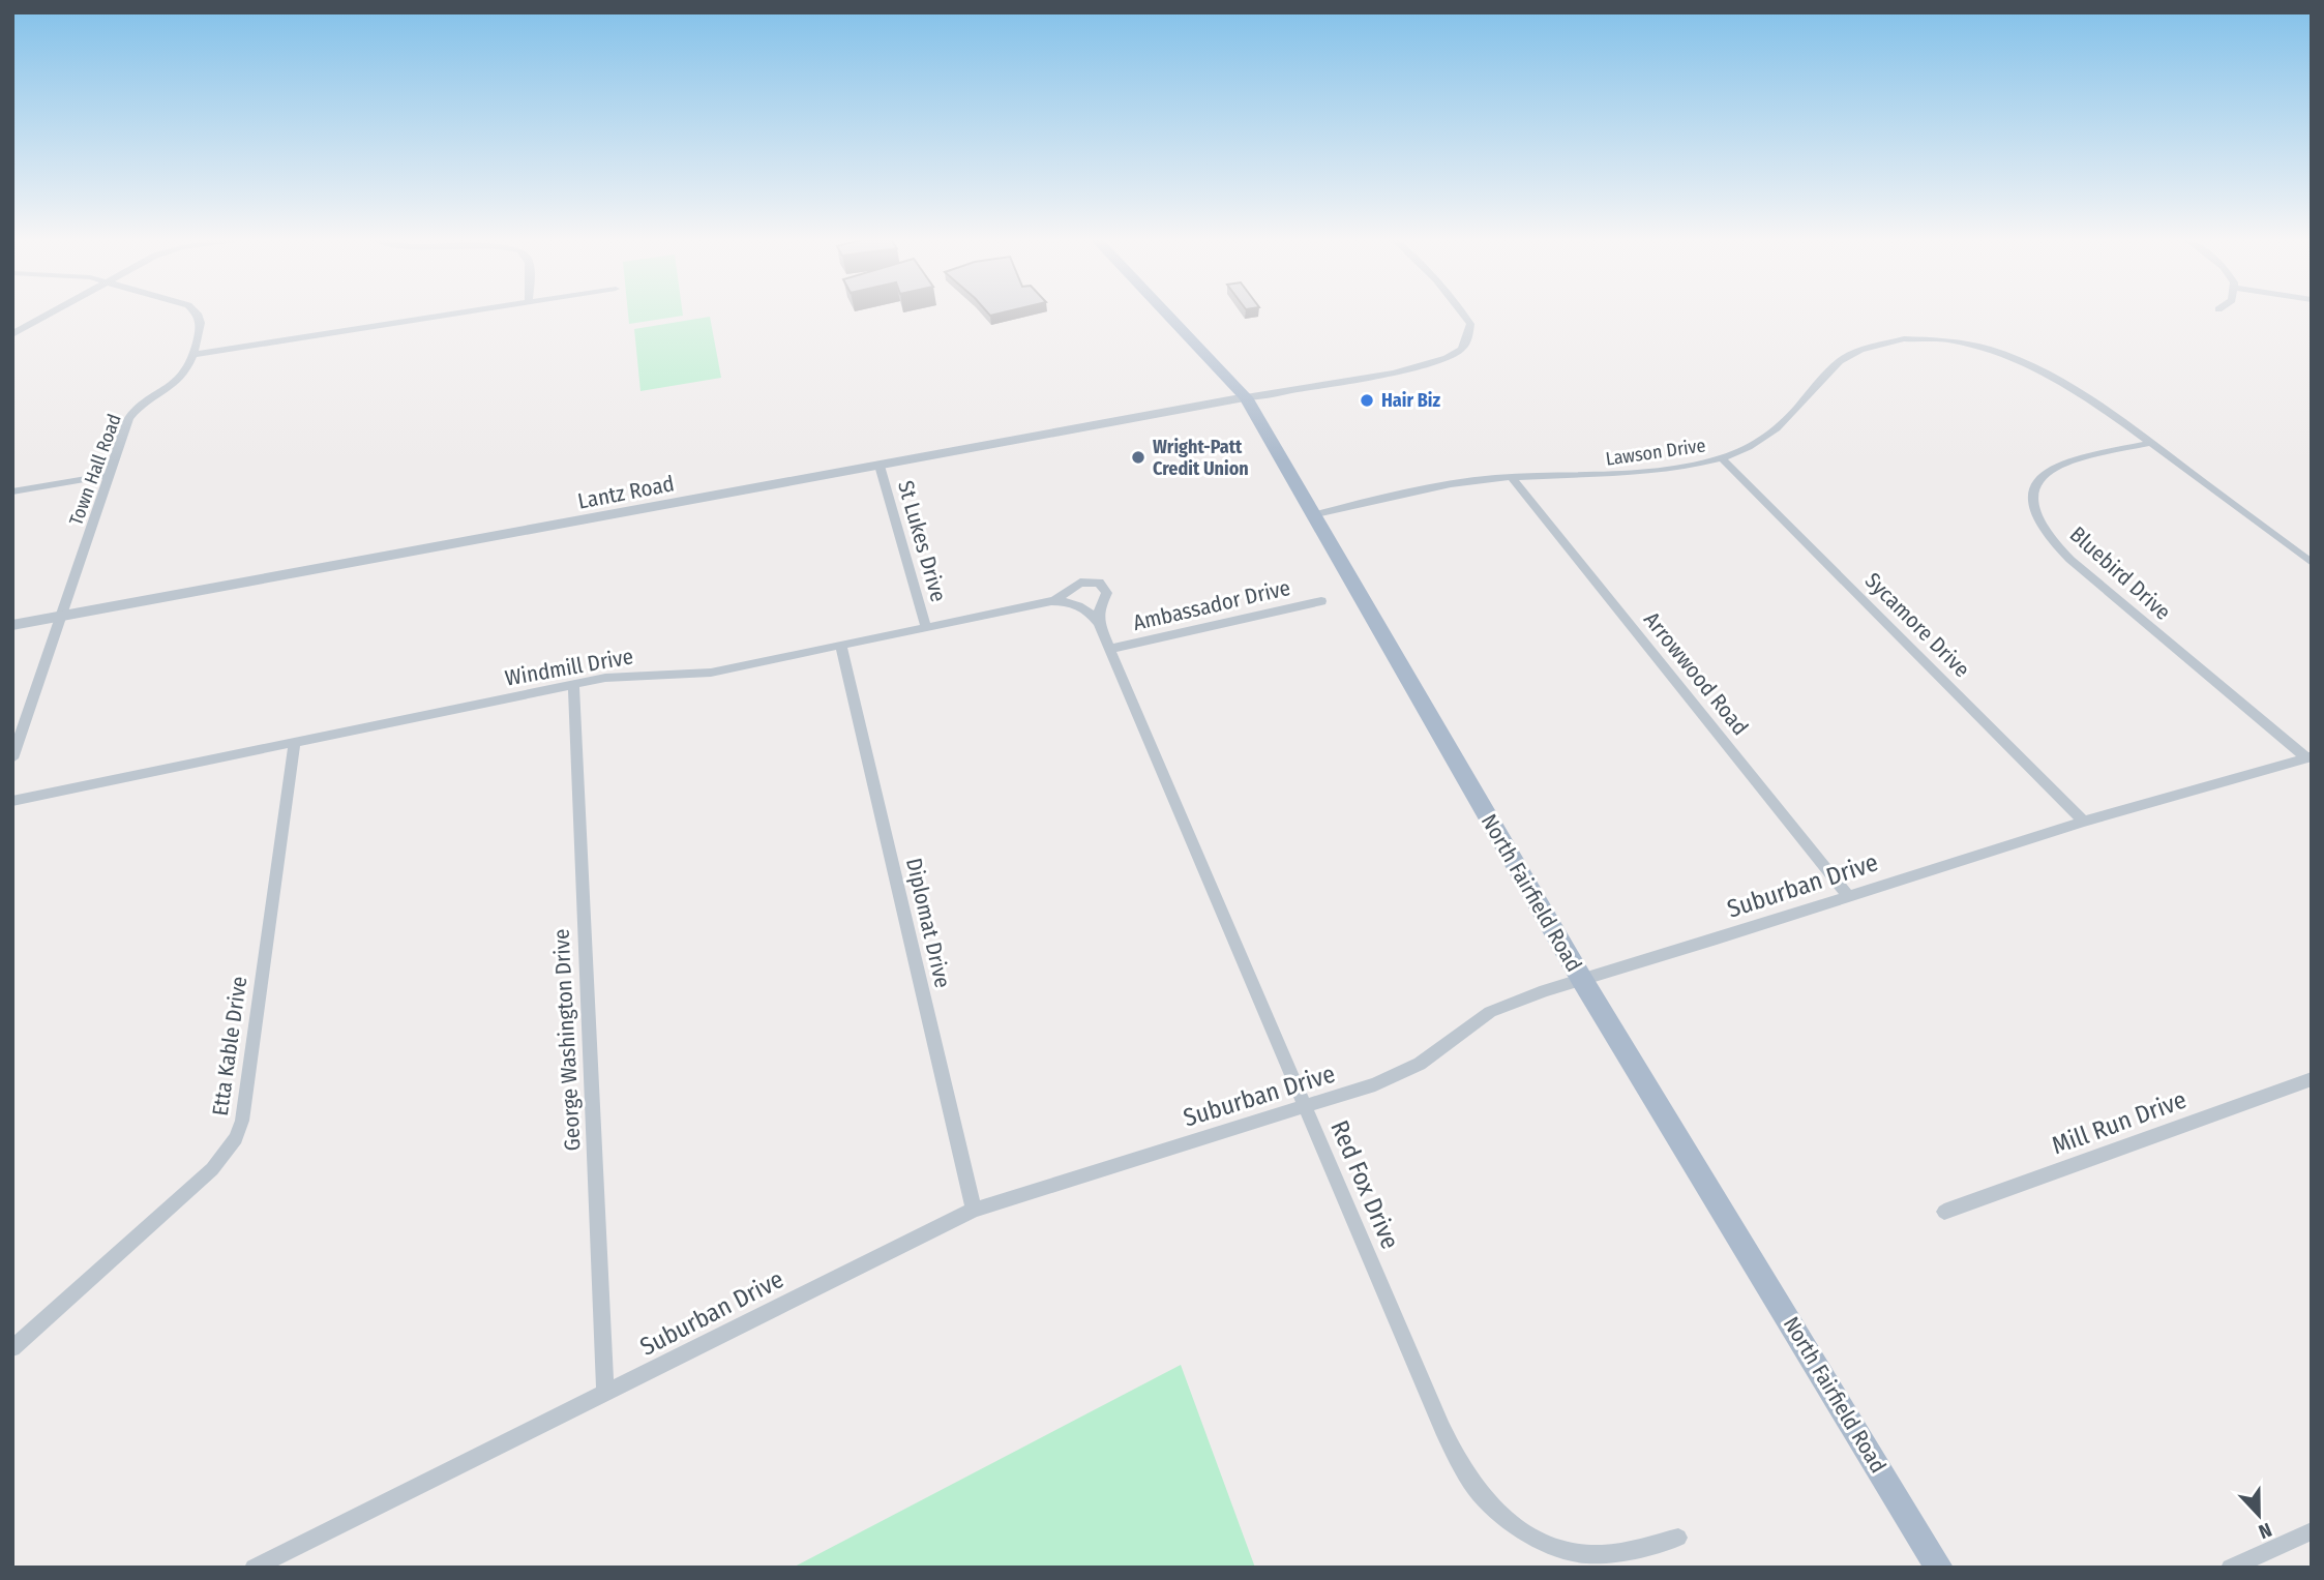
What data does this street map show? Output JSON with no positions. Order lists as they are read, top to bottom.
{
  "streets": {
    "main road": ["North Fairfield Road"],
    "street": [
      "Lawson Drive",
      "Town Hall Road",
      "Lantz Road",
      "St Lukes Drive",
      "Bluebird Drive",
      "Ambassador Drive",
      "Sycamore Drive",
      "Windmill Drive",
      "Arrowwood Road",
      "Suburban Drive",
      "Diplomat Drive",
      "George Washington Drive",
      "Etta Kable Drive",
      "Mill Run Drive",
      "Red Fox Drive"
    ]
  },
  "crossings": [
    ["Lawson Drive", "Bluebird Drive"],
    ["Lawson Drive", "Sycamore Drive"],
    ["Lawson Drive", "Arrowwood Road"],
    ["Lawson Drive", "North Fairfield Road"],
    ["Town Hall Road", "Lantz Road"],
    ["Lantz Road", "St Lukes Drive"],
    ["Lantz Road", "North Fairfield Road"],
    ["St Lukes Drive", "Windmill Drive"],
    ["Bluebird Drive", "Suburban Drive"],
    ["Ambassador Drive", "Red Fox Drive"],
    ["Sycamore Drive", "Suburban Drive"],
    ["Windmill Drive", "Diplomat Drive"],
    ["Windmill Drive", "George Washington Drive"],
    ["Windmill Drive", "Etta Kable Drive"],
    ["Arrowwood Road", "Suburban Drive"],
    ["Suburban Drive", "North Fairfield Road"],
    ["Suburban Drive", "Diplomat Drive"],
    ["Suburban Drive", "George Washington Drive"],
    ["Suburban Drive", "Red Fox Drive"]
  ],
  "places": ["Hair Biz", "Wright-Patt Credit Union"],
  "north": "bottom"
}
